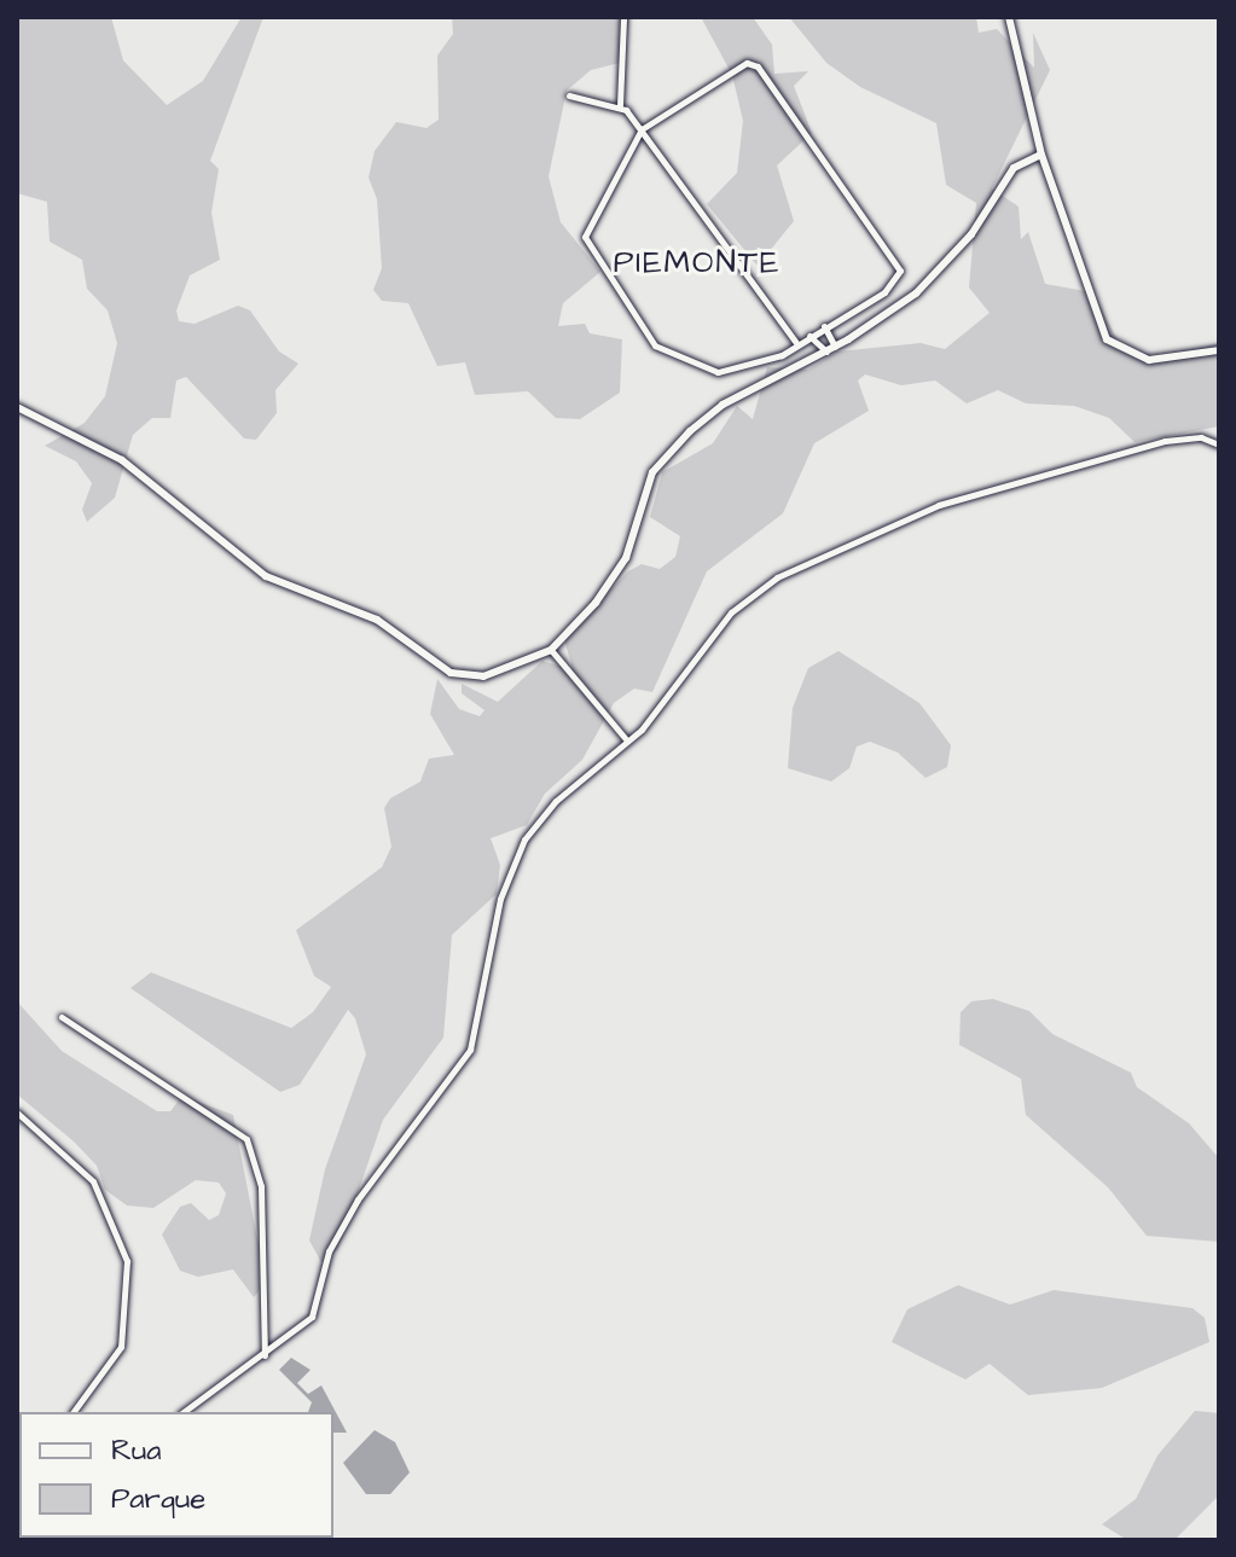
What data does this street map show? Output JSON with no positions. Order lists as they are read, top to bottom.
{
  "districts": ["PIEMONTE"],
  "legend": ["Rua", "Parque"]
}
